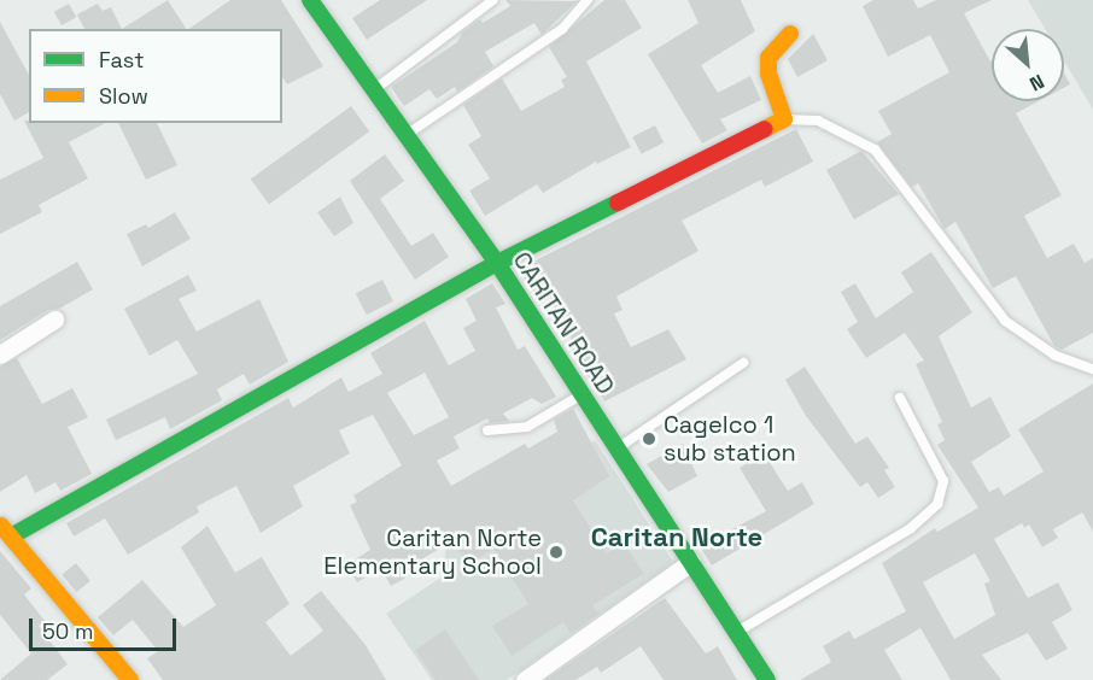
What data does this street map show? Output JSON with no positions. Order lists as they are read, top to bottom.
{
  "streets": {
    "street": ["CARITAN ROAD"]
  },
  "districts": ["Caritan Norte"],
  "places": ["Cagelco 1 sub station", "Caritan Norte Elementary School"],
  "legend": ["Fast", "Slow"],
  "scale_bar": "50 m",
  "north": "bottom right"
}
